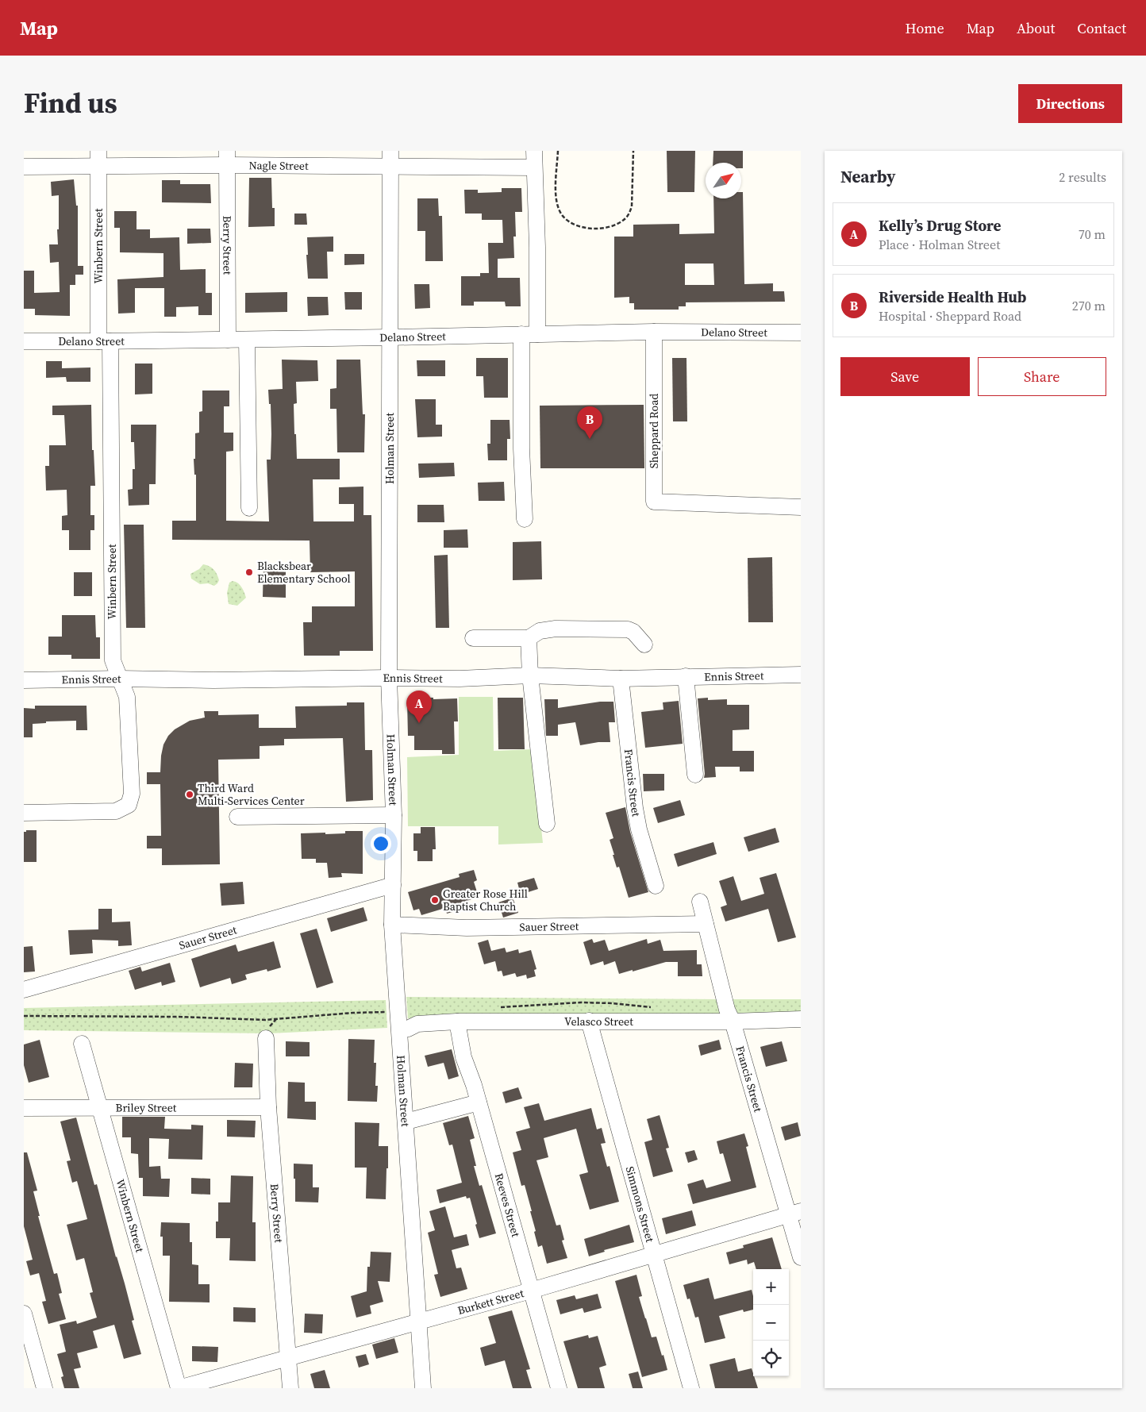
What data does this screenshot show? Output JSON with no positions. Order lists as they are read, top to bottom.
{
  "streets": {
    "street": [
      "Nagle Street",
      "Berry Street",
      "Winbern Street",
      "Delano Street",
      "Sheppard Road",
      "Holman Street",
      "Ennis Street",
      "Francis Street",
      "Sauer Street",
      "Velasco Street",
      "Briley Street",
      "Reeves Street",
      "Simmons Street",
      "Burkett Street"
    ]
  },
  "crossings": [
    ["Nagle Street", "Berry Street"],
    ["Nagle Street", "Winbern Street"],
    ["Nagle Street", "Holman Street"],
    ["Berry Street", "Delano Street"],
    ["Berry Street", "Briley Street"],
    ["Berry Street", "Burkett Street"],
    ["Winbern Street", "Delano Street"],
    ["Winbern Street", "Ennis Street"],
    ["Winbern Street", "Briley Street"],
    ["Winbern Street", "Burkett Street"],
    ["Delano Street", "Sheppard Road"],
    ["Delano Street", "Holman Street"],
    ["Holman Street", "Ennis Street"],
    ["Holman Street", "Sauer Street"],
    ["Holman Street", "Velasco Street"],
    ["Holman Street", "Burkett Street"],
    ["Ennis Street", "Francis Street"],
    ["Francis Street", "Sauer Street"],
    ["Francis Street", "Velasco Street"],
    ["Francis Street", "Burkett Street"],
    ["Velasco Street", "Reeves Street"],
    ["Velasco Street", "Simmons Street"],
    ["Reeves Street", "Burkett Street"],
    ["Simmons Street", "Burkett Street"]
  ],
  "places": ["Blacksbear Elementary School", "Third Ward Multi-Services Center", "Greater Rose Hill Baptist Church"],
  "north": "top right",
  "page": {
    "header": "Map",
    "nav": [
      "Home",
      "Map",
      "About",
      "Contact"
    ],
    "title": "Find us",
    "buttons": [
      "Directions",
      ["Save", "Share"]
    ],
    "heading": ["Nearby", "2 results"],
    "list": [
      {
        "mark": "A",
        "name": "Kelly’s Drug Store",
        "note": "Place · Holman Street",
        "value": "70 m"
      },
      {
        "mark": "B",
        "name": "Riverside Health Hub",
        "note": "Hospital · Sheppard Road",
        "value": "270 m"
      }
    ],
    "pins": ["B", "A"],
    "map_buttons": ["+", "−"]
  }
}
